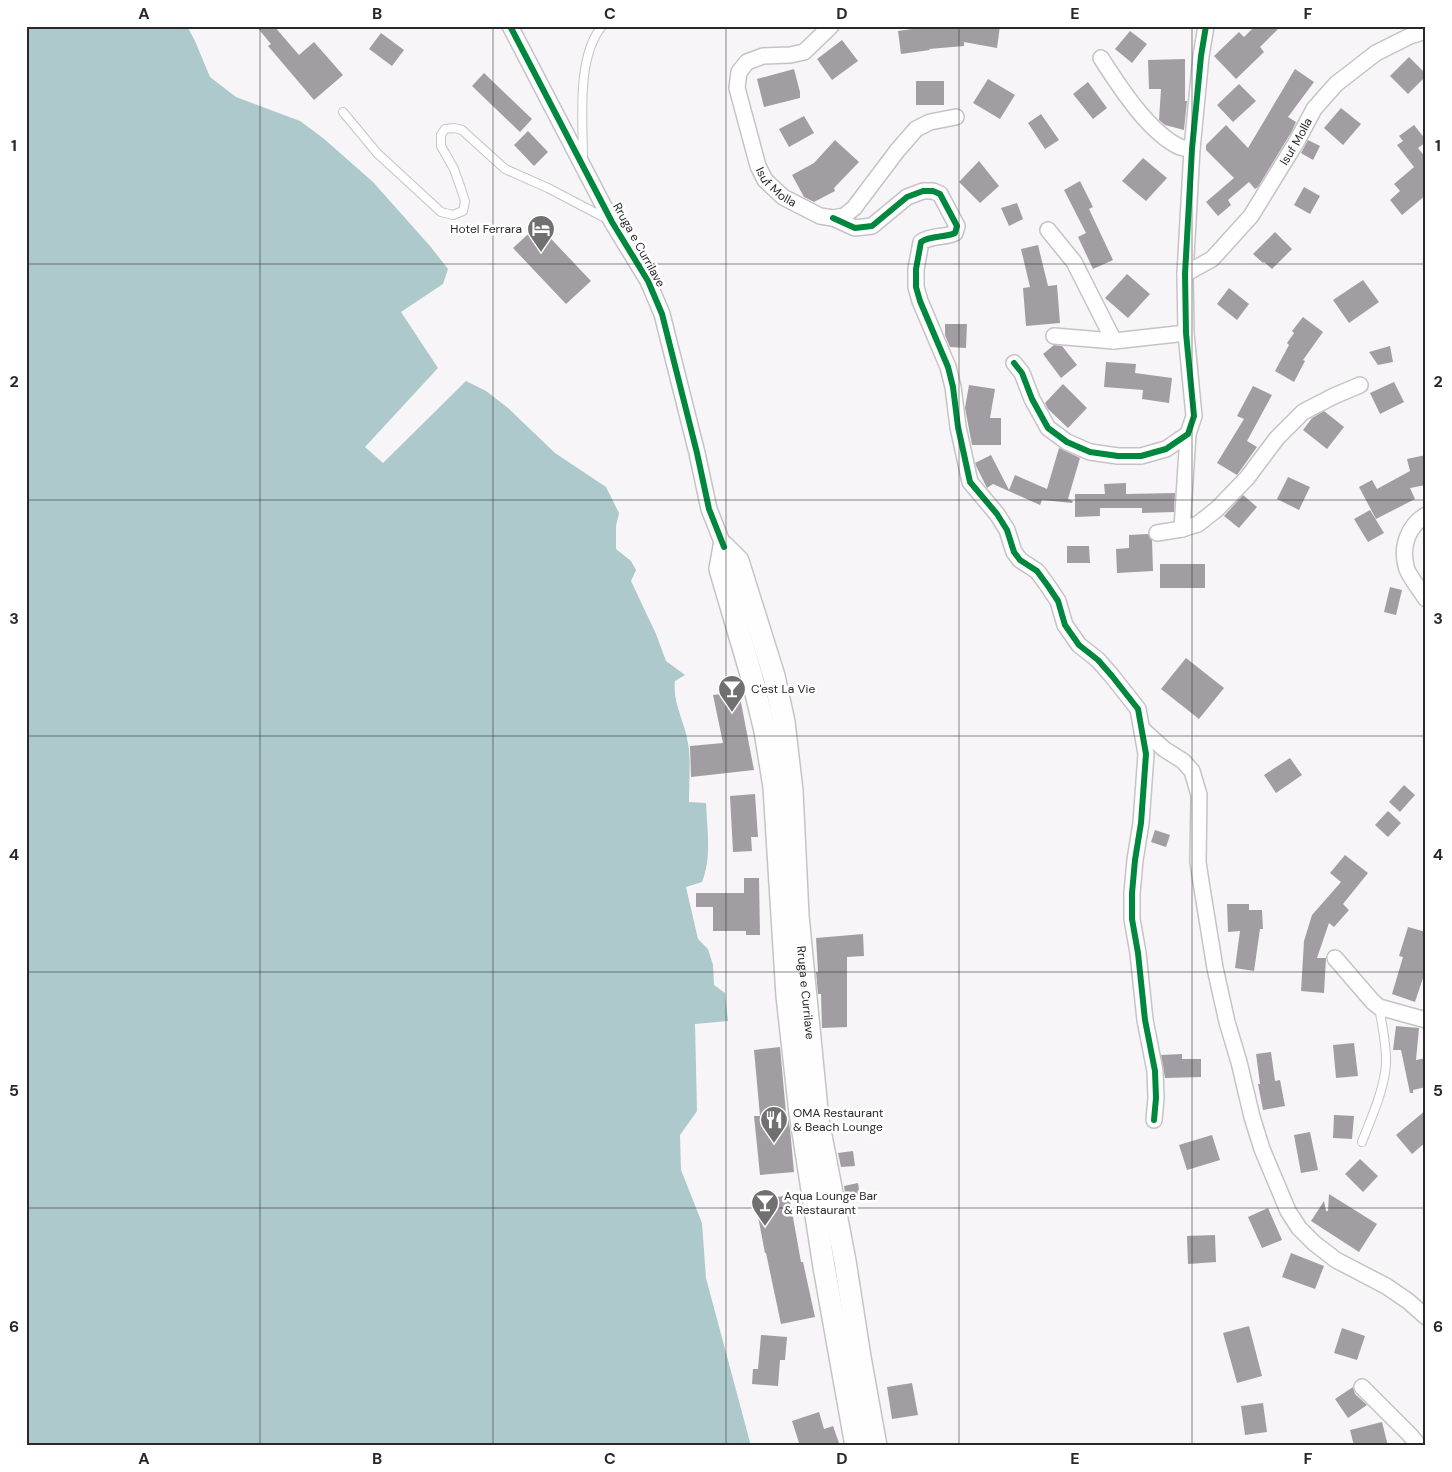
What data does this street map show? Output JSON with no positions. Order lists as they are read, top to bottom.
{
  "streets": {
    "main road": ["Rruga e Currilave"],
    "street": ["Isuf Molla"]
  },
  "places": {
    "hotel": ["Hotel Ferrara"],
    "bar": ["C'est La Vie", "Aqua Lounge Bar & Restaurant"],
    "restaurant": ["OMA Restaurant & Beach Lounge"]
  },
  "grid": {
    "columns": [
      "A",
      "B",
      "C",
      "D",
      "E",
      "F"
    ],
    "rows": [
      "1",
      "2",
      "3",
      "4",
      "5",
      "6"
    ]
  }
}
